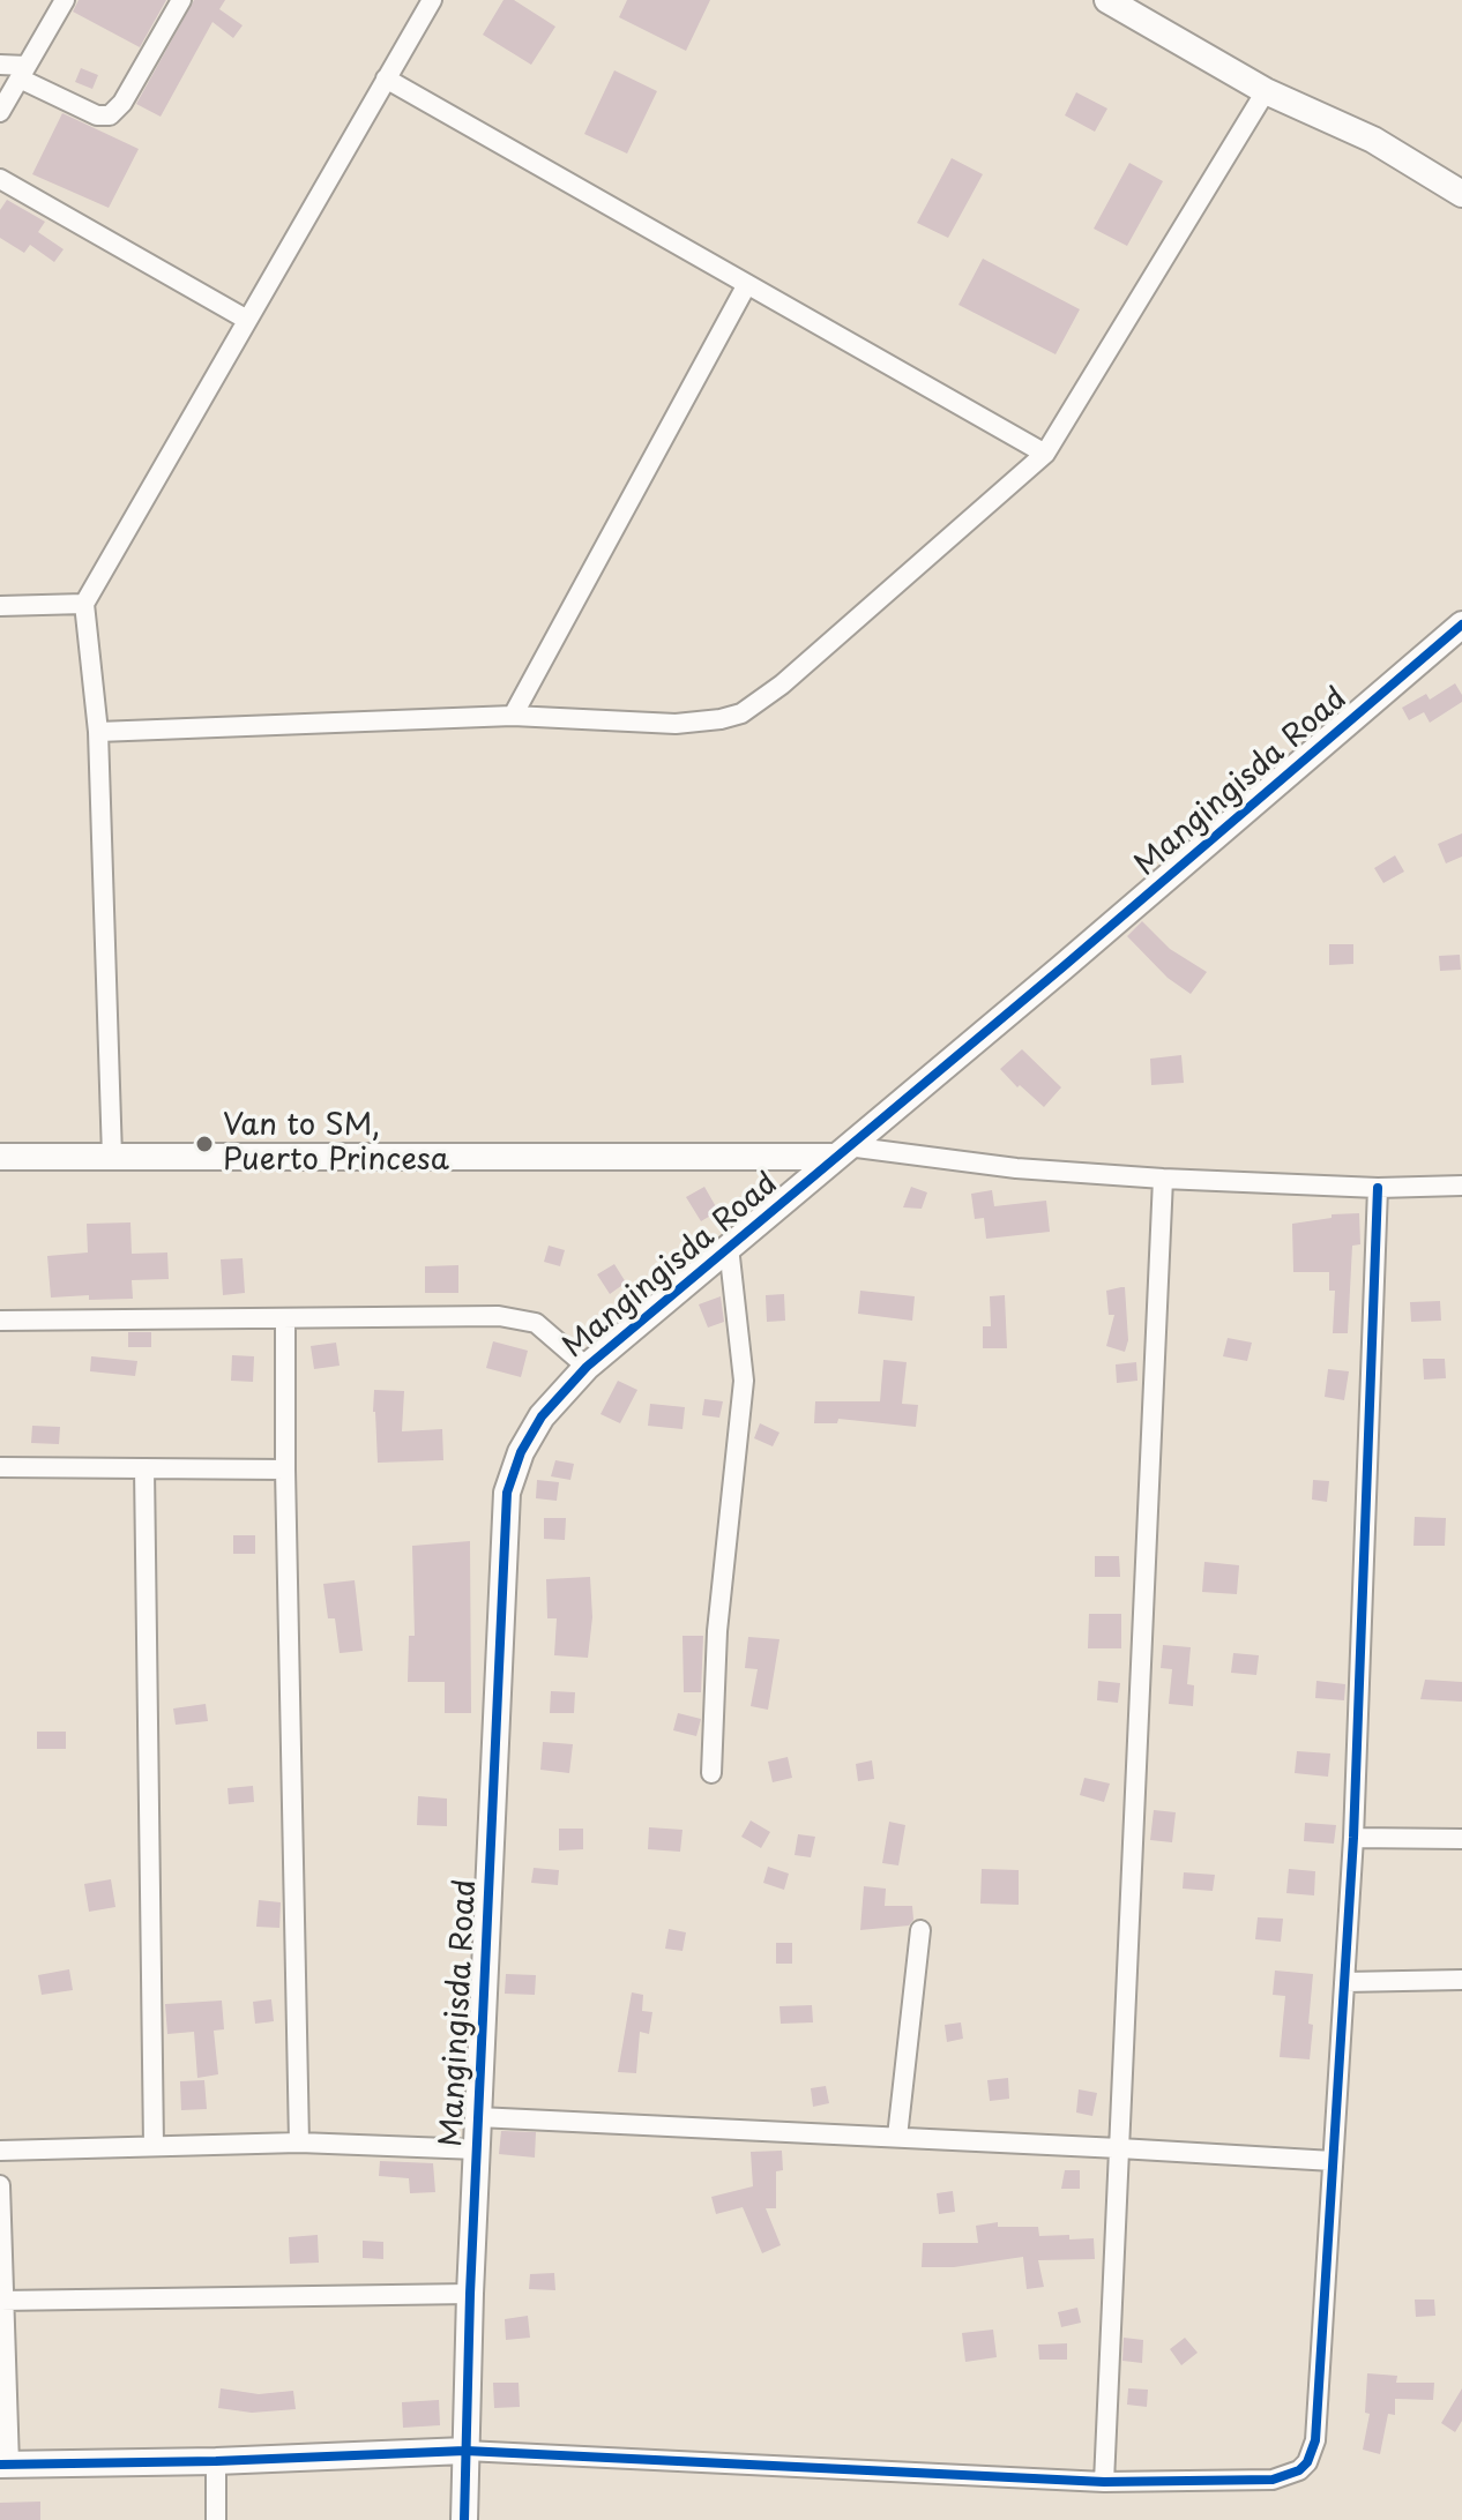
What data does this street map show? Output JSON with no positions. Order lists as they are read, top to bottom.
{
  "streets": {
    "street": ["Mangingisda Road"]
  },
  "places": ["Van to SM, Puerto Princesa"]
}
